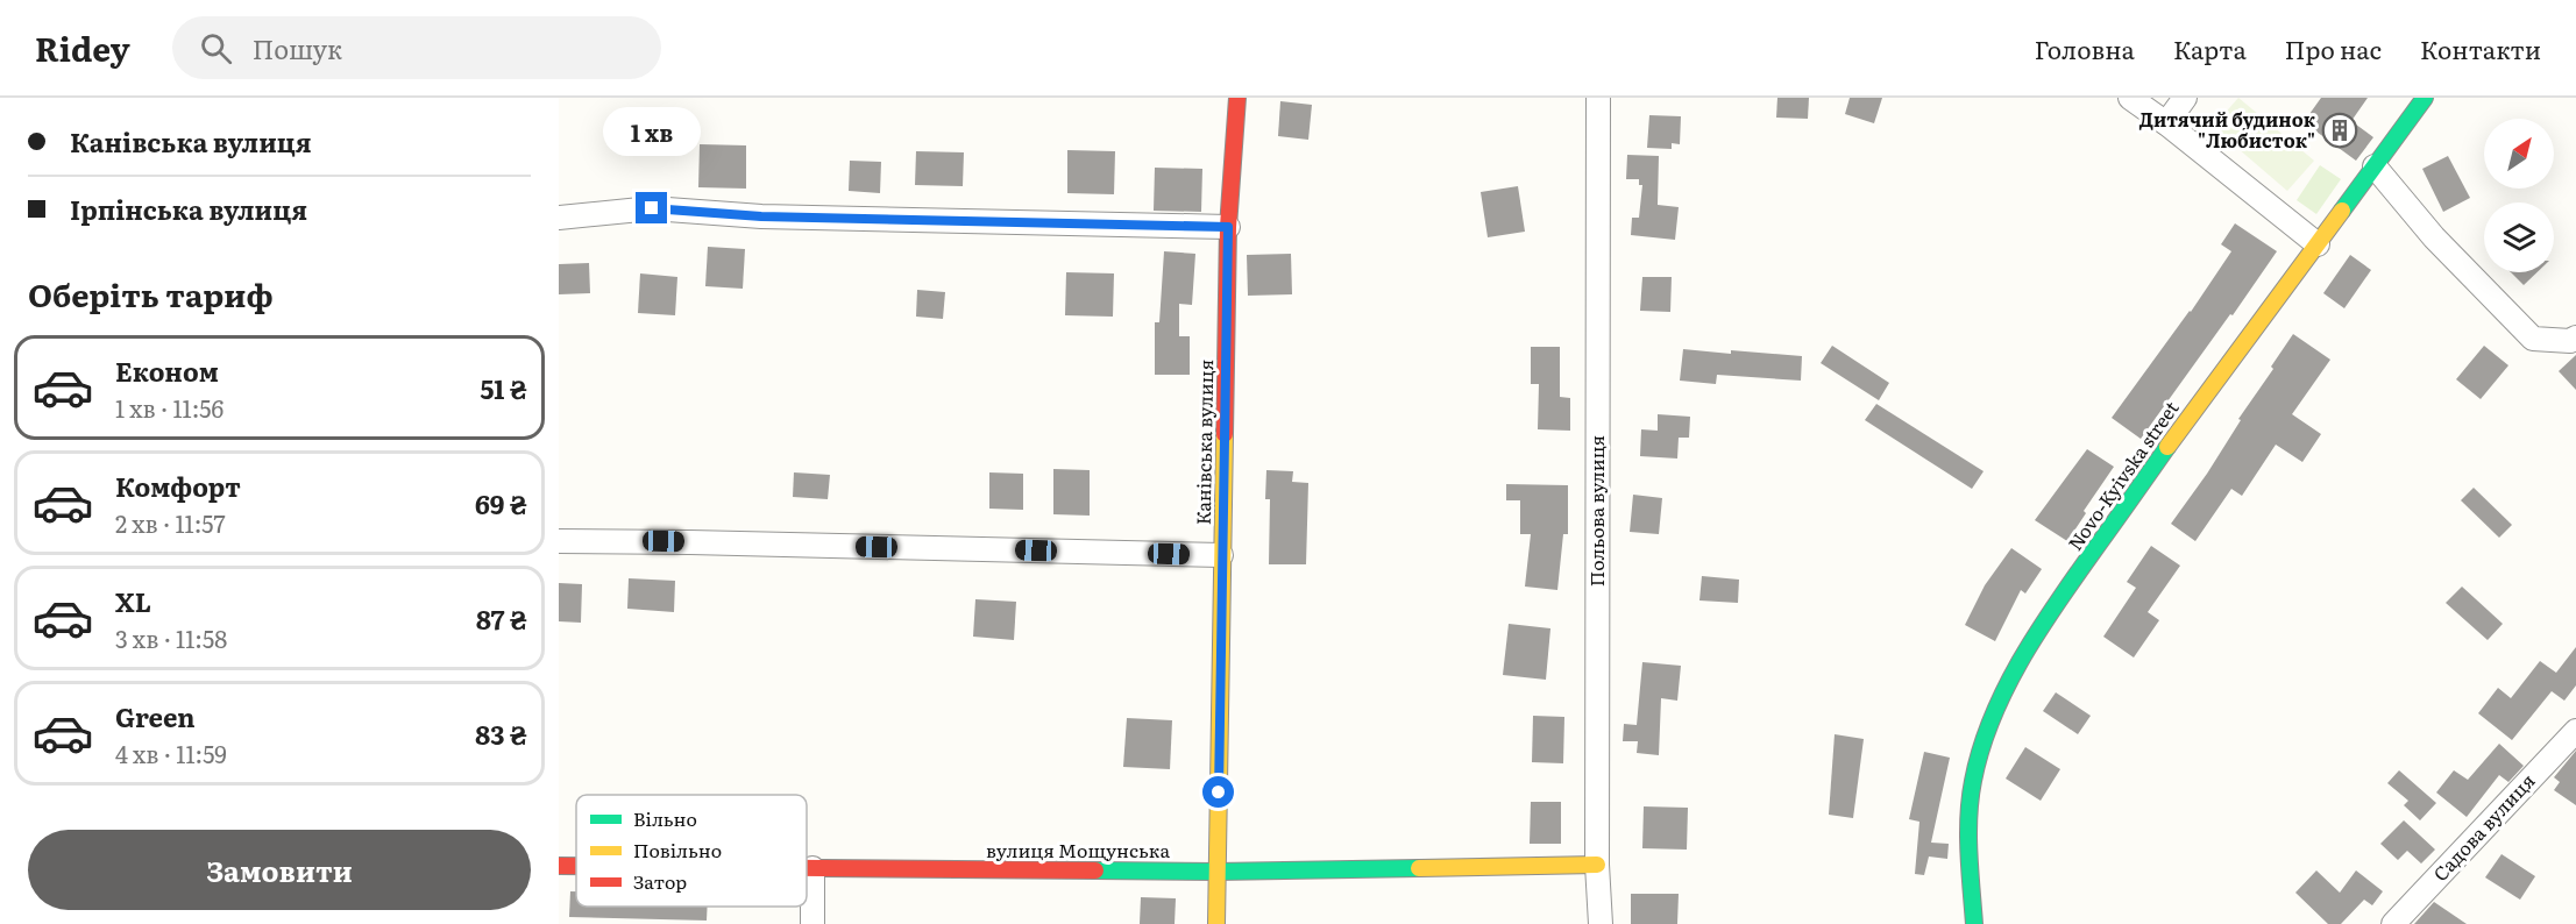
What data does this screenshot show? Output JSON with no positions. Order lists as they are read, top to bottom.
{
  "streets": {
    "street": [
      "Канівська вулиця",
      "Novo-Kyivska street",
      "Польова вулиця",
      "Садова вулиця",
      "вулиця Мощунська"
    ]
  },
  "crossings": [
    ["Канівська вулиця", "вулиця Мощунська"],
    ["Польова вулиця", "вулиця Мощунська"]
  ],
  "places": {
    "building": ["Дитячий будинок \"Любисток\""]
  },
  "legend": ["Вільно", "Повільно", "Затор"],
  "north": "top right",
  "page": {
    "header": "Ridey",
    "search": "Пошук",
    "nav": [
      "Головна",
      "Карта",
      "Про нас",
      "Контакти"
    ],
    "banner": ["Канівська вулиця", "Ірпінська вулиця"],
    "bubble": "1 хв",
    "heading": "Оберіть тариф",
    "list": [
      {
        "name": "Економ",
        "note": "1 хв · 11:56",
        "value": "51 ₴"
      },
      {
        "name": "Комфорт",
        "note": "2 хв · 11:57",
        "value": "69 ₴"
      },
      {
        "name": "XL",
        "note": "3 хв · 11:58",
        "value": "87 ₴"
      },
      {
        "name": "Green",
        "note": "4 хв · 11:59",
        "value": "83 ₴"
      }
    ],
    "buttons": "Замовити"
  }
}
